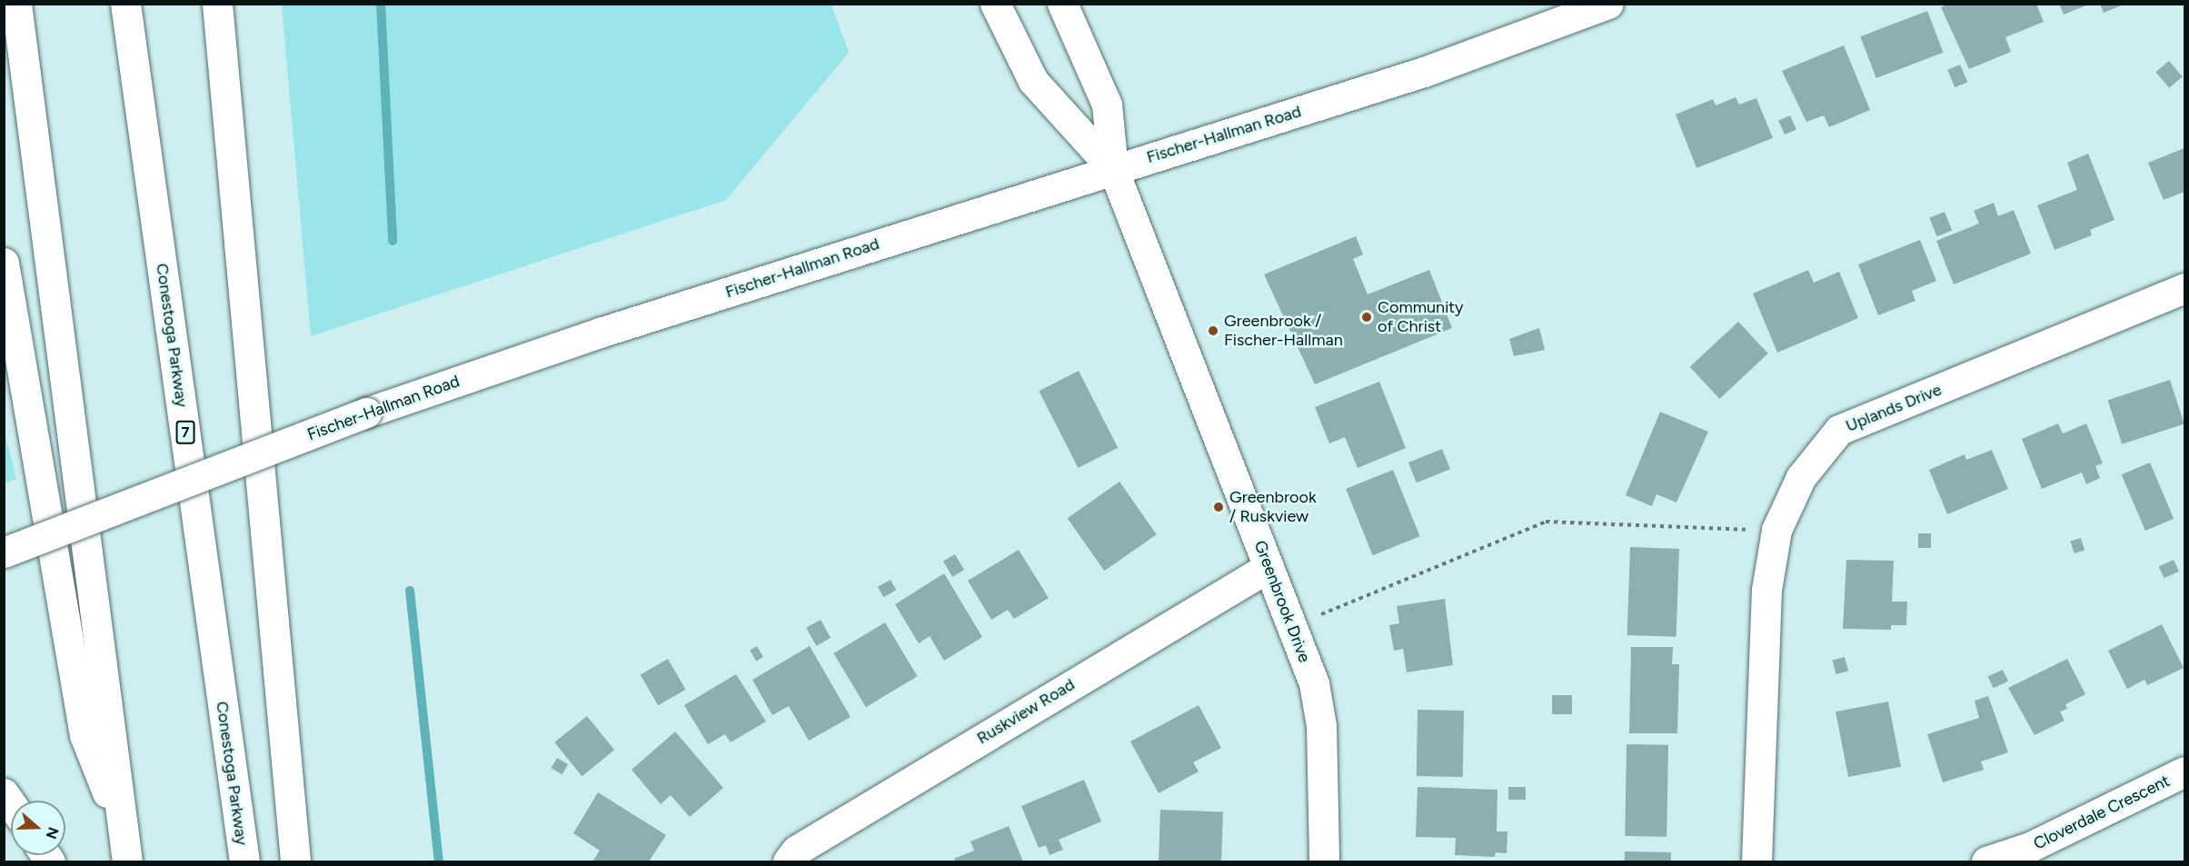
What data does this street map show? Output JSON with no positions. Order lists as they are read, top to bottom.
{
  "streets": {
    "main road": [
      "Fischer-Hallman Road",
      "Conestoga Parkway",
      "Uplands Drive",
      "7",
      "Greenbrook Drive",
      "Ruskview Road",
      "Cloverdale Crescent"
    ]
  },
  "crossings": [
    ["Fischer-Hallman Road", "Greenbrook Drive"],
    ["Greenbrook Drive", "Ruskview Road"]
  ],
  "places": ["Community of Christ", "Greenbrook / Fischer-Hallman", "Greenbrook / Ruskview"],
  "north": "right"
}
